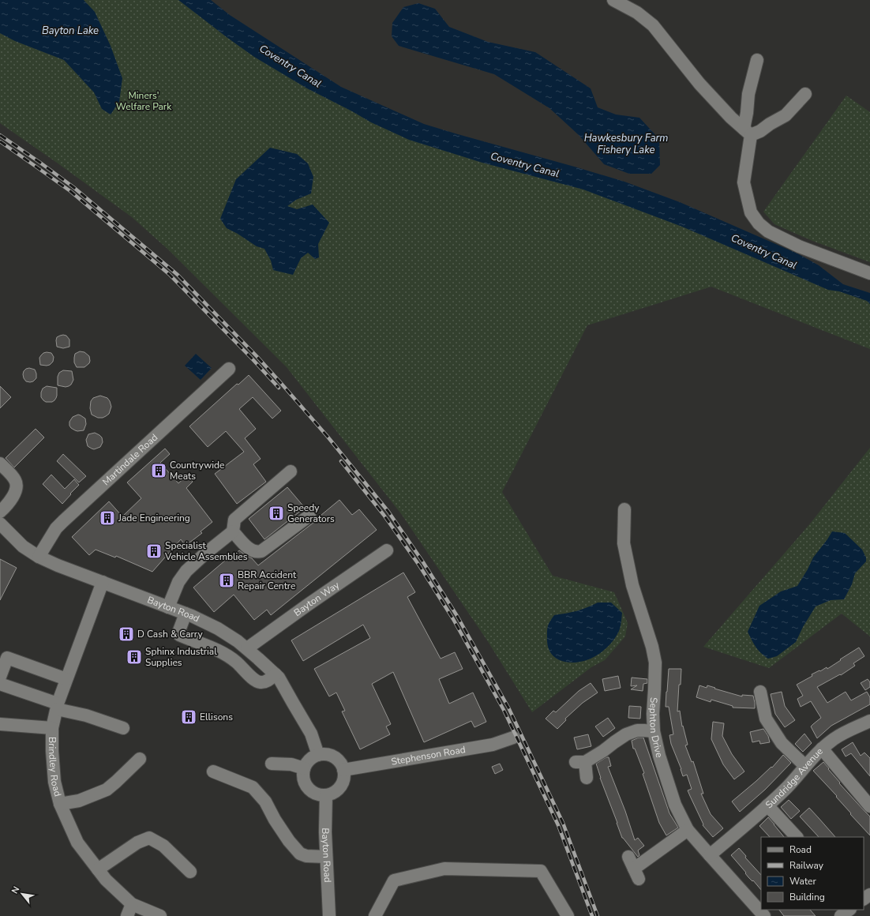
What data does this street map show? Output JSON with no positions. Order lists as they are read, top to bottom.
{
  "streets": {
    "street": [
      "Martindale Road",
      "Bayton Way",
      "Bayton Road",
      "Sephton Drive",
      "Stephenson Road",
      "Brindley Road",
      "Sundridge Avenue"
    ]
  },
  "crossings": [
    ["Martindale Road", "Bayton Road"],
    ["Bayton Way", "Bayton Road"],
    ["Bayton Road", "Stephenson Road"],
    ["Bayton Road", "Brindley Road"],
    ["Sephton Drive", "Sundridge Avenue"]
  ],
  "water": ["Bayton Lake", "Coventry Canal", "Hawkesbury Farm Fishery Lake"],
  "parks": ["Miners' Welfare Park"],
  "places": {
    "building": [
      "Countrywide Meats",
      "Speedy Generators",
      "Jade Engineering",
      "Specialist Vehicle Assemblies",
      "BBR Accident Repair Centre",
      "D Cash & Carry",
      "Sphinx Industrial Supplies",
      "Ellisons"
    ]
  },
  "legend": [
    "Road",
    "Railway",
    "Water",
    "Building"
  ],
  "north": "top left"
}
